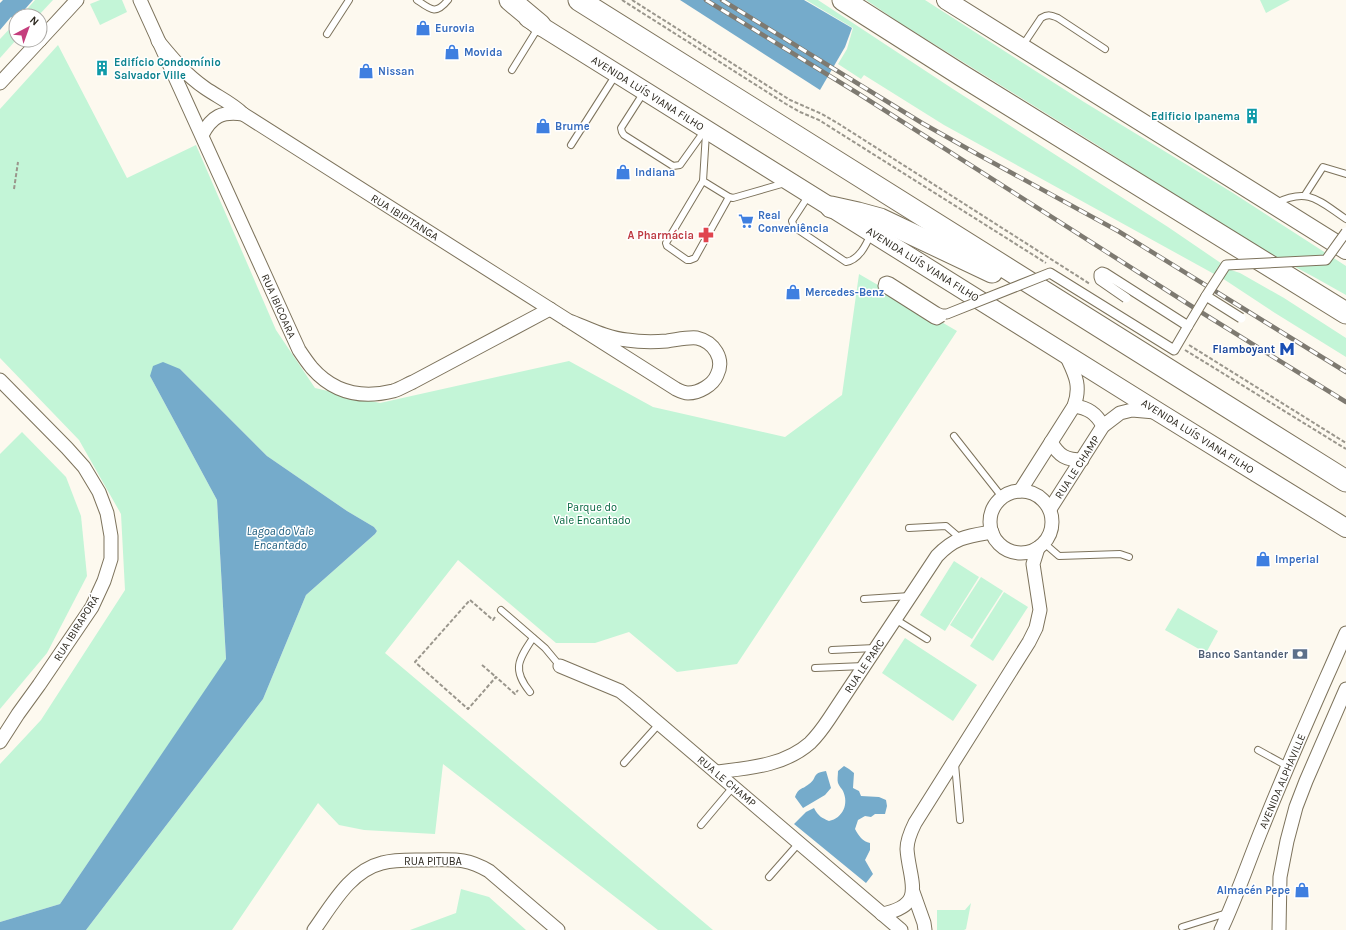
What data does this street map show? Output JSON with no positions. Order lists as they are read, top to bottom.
{
  "streets": {
    "main road": ["AVENIDA LUÍS VIANA FILHO"],
    "street": [
      "RUA IBIPITANGA",
      "RUA IBICOARA",
      "RUA LE CHAMP",
      "RUA IBIRAPORÁ",
      "RUA LE PARC",
      "AVENIDA ALPHAVILLE",
      "RUA PITUBA"
    ]
  },
  "crossings": [
    ["RUA IBIPITANGA", "RUA IBICOARA"],
    ["RUA LE CHAMP", "RUA LE PARC"]
  ],
  "water": ["Lagoa do Vale Encantado"],
  "parks": ["Parque do Vale Encantado"],
  "places": {
    "shop": [
      "Eurovia",
      "Movida",
      "Nissan",
      "Brume",
      "Indiana",
      "Mercedes-Benz",
      "Imperial",
      "Almacén Pepe"
    ],
    "building": ["Edifício Condomínio Salvador Ville", "Edificio Ipanema"],
    "supermarket": ["Real Conveniência"],
    "pharmacy": ["A Pharmácia"],
    "metro station": ["Flamboyant"],
    "bank": ["Banco Santander"]
  },
  "north": "top right"
}
